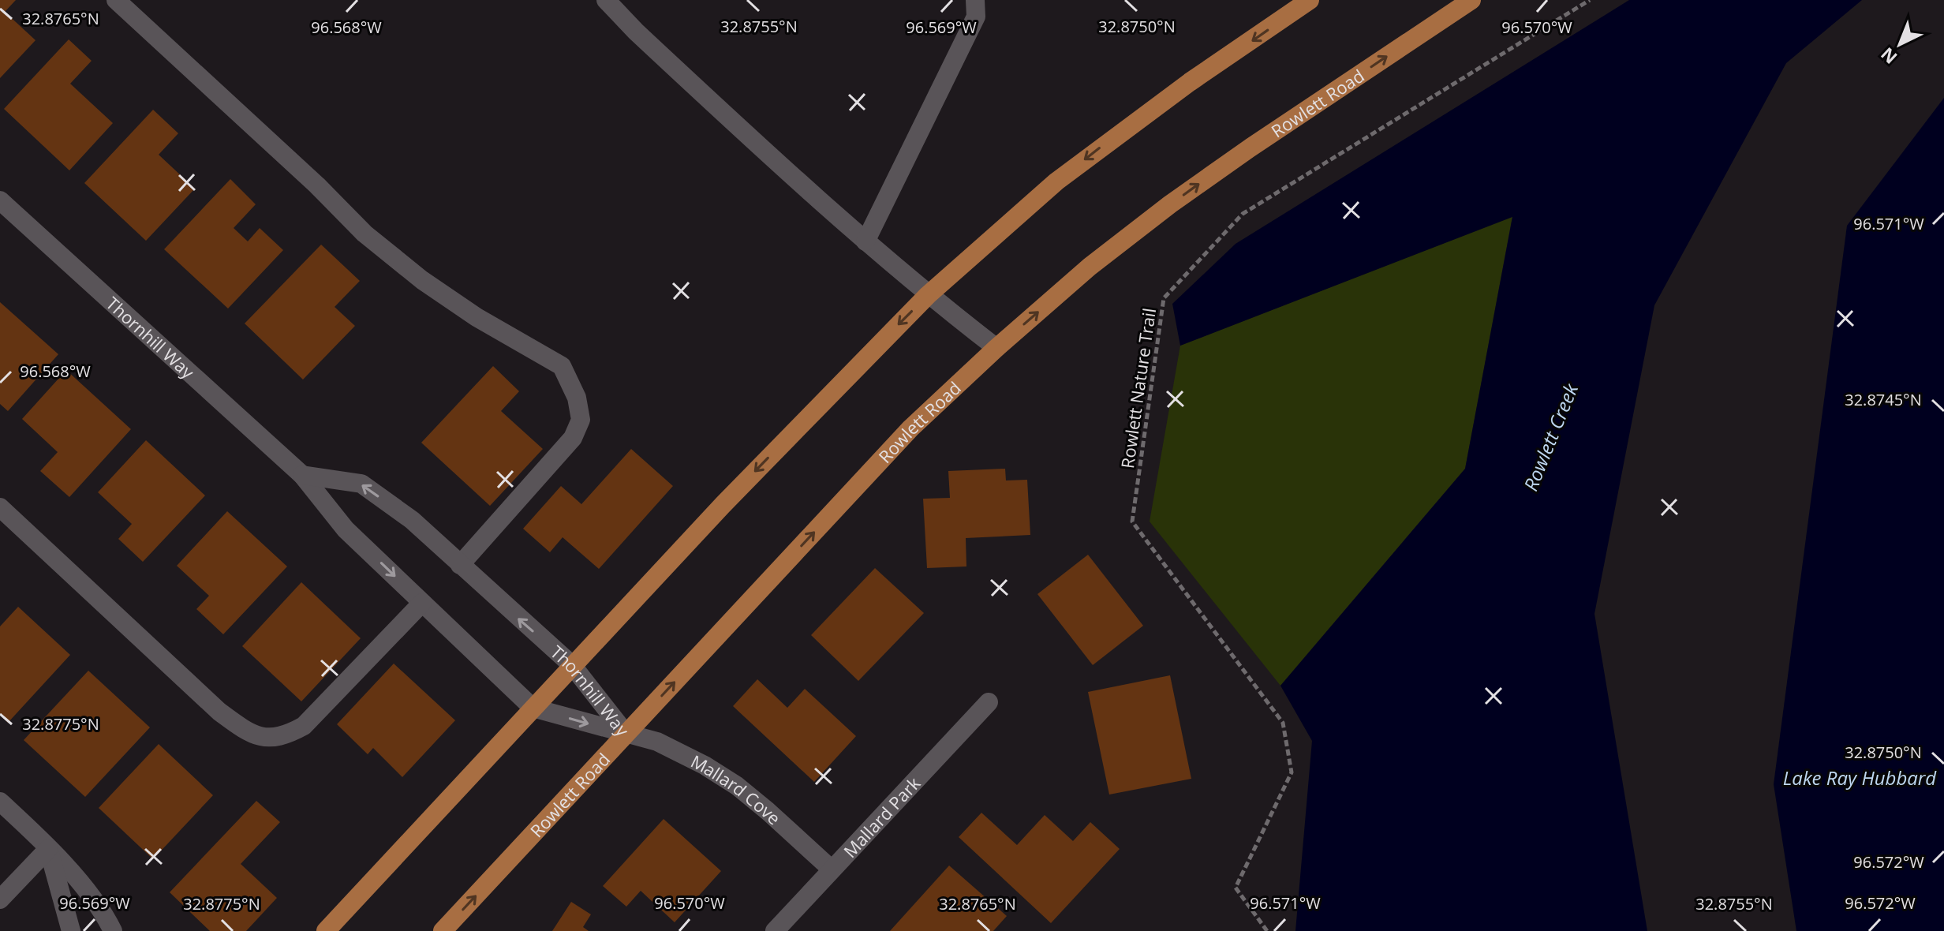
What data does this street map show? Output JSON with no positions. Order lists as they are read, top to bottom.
{
  "streets": {
    "main road": ["Rowlett Road"],
    "street": ["Thornhill Way", "Mallard Cove", "Mallard Park"],
    "path": ["Rowlett Nature Trail"]
  },
  "crossings": [
    ["Rowlett Road", "Thornhill Way"],
    ["Rowlett Road", "Mallard Cove"],
    ["Thornhill Way", "Mallard Cove"],
    ["Mallard Cove", "Mallard Park"]
  ],
  "water": ["Rowlett Creek", "Lake Ray Hubbard"],
  "north": "bottom left",
  "coordinates": [
    "32.8765°N",
    "32.8750°N",
    "32.8755°N",
    "96.568°W",
    "96.569°W",
    "96.570°W",
    "96.571°W",
    "32.8745°N",
    "32.8775°N",
    "96.572°W"
  ]
}
